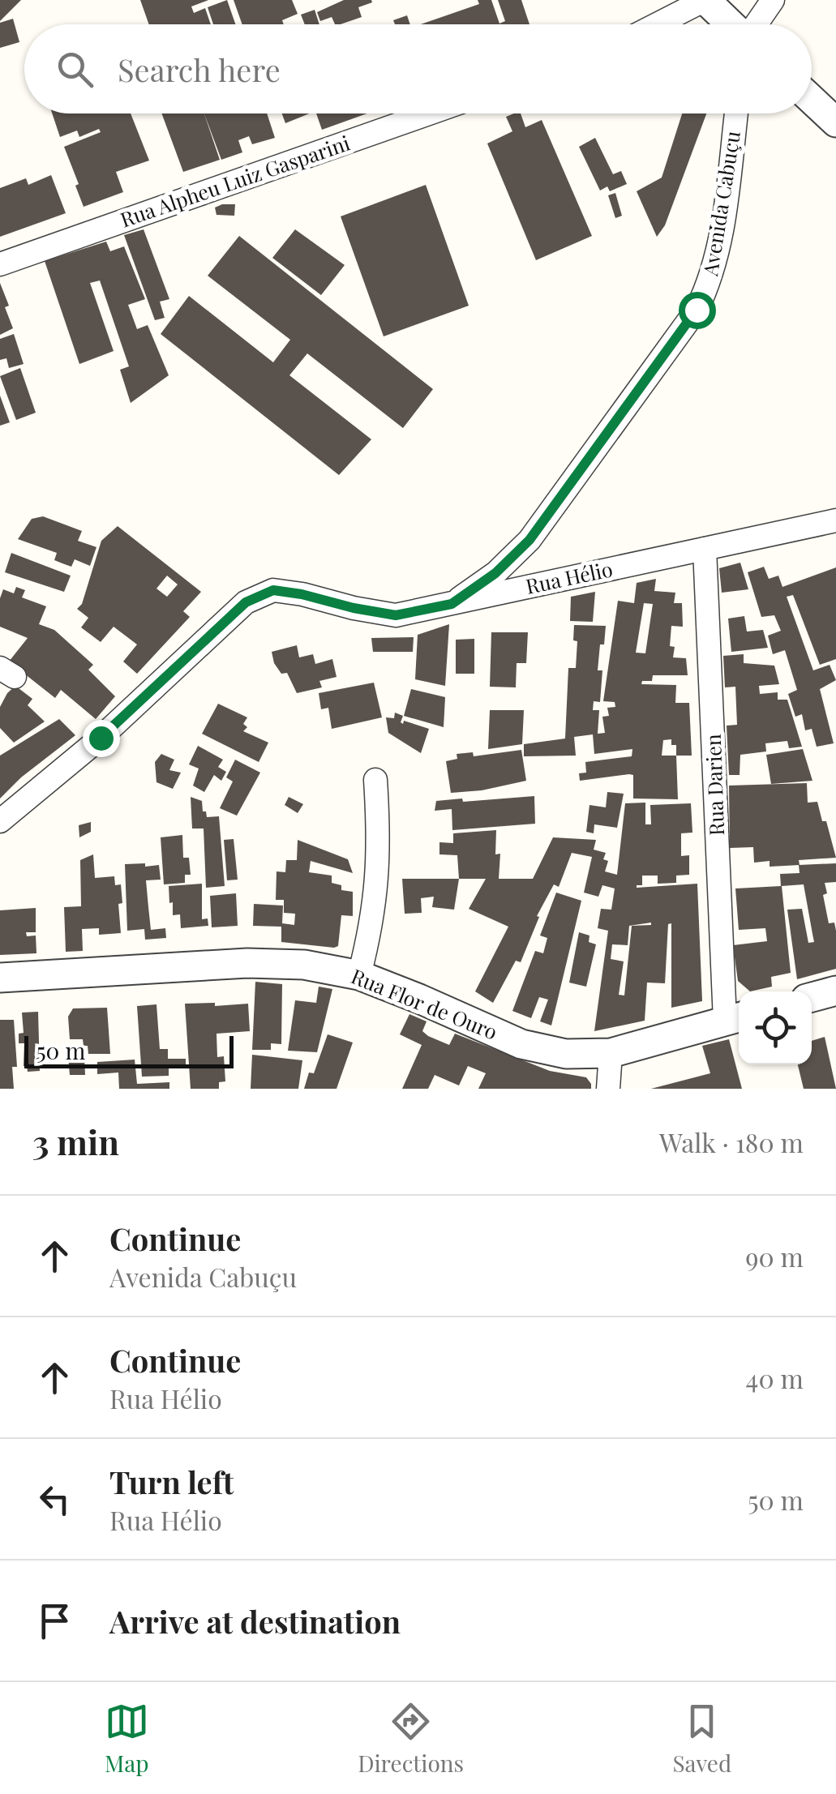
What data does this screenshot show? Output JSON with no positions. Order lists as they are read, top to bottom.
{
  "streets": {
    "street": [
      "Rua Alpheu Luiz Gasparini",
      "Avenida Cabuçu",
      "Rua Hélio",
      "Rua Darien",
      "Rua Flor de Ouro"
    ]
  },
  "crossings": [
    ["Avenida Cabuçu", "Rua Hélio"],
    ["Rua Hélio", "Rua Darien"],
    ["Rua Darien", "Rua Flor de Ouro"]
  ],
  "scale_bar": "50 m",
  "page": {
    "search": "Search here",
    "scale": "50 m",
    "heading": ["3 min", "Walk · 180 m"],
    "list": [
      ["Continue", "Avenida Cabuçu", "90 m"],
      ["Continue", "Rua Hélio", "40 m"],
      ["Turn left", "Rua Hélio", "50 m"],
      "Arrive at destination"
    ],
    "nav": ["Map", "Directions", "Saved"]
  }
}
